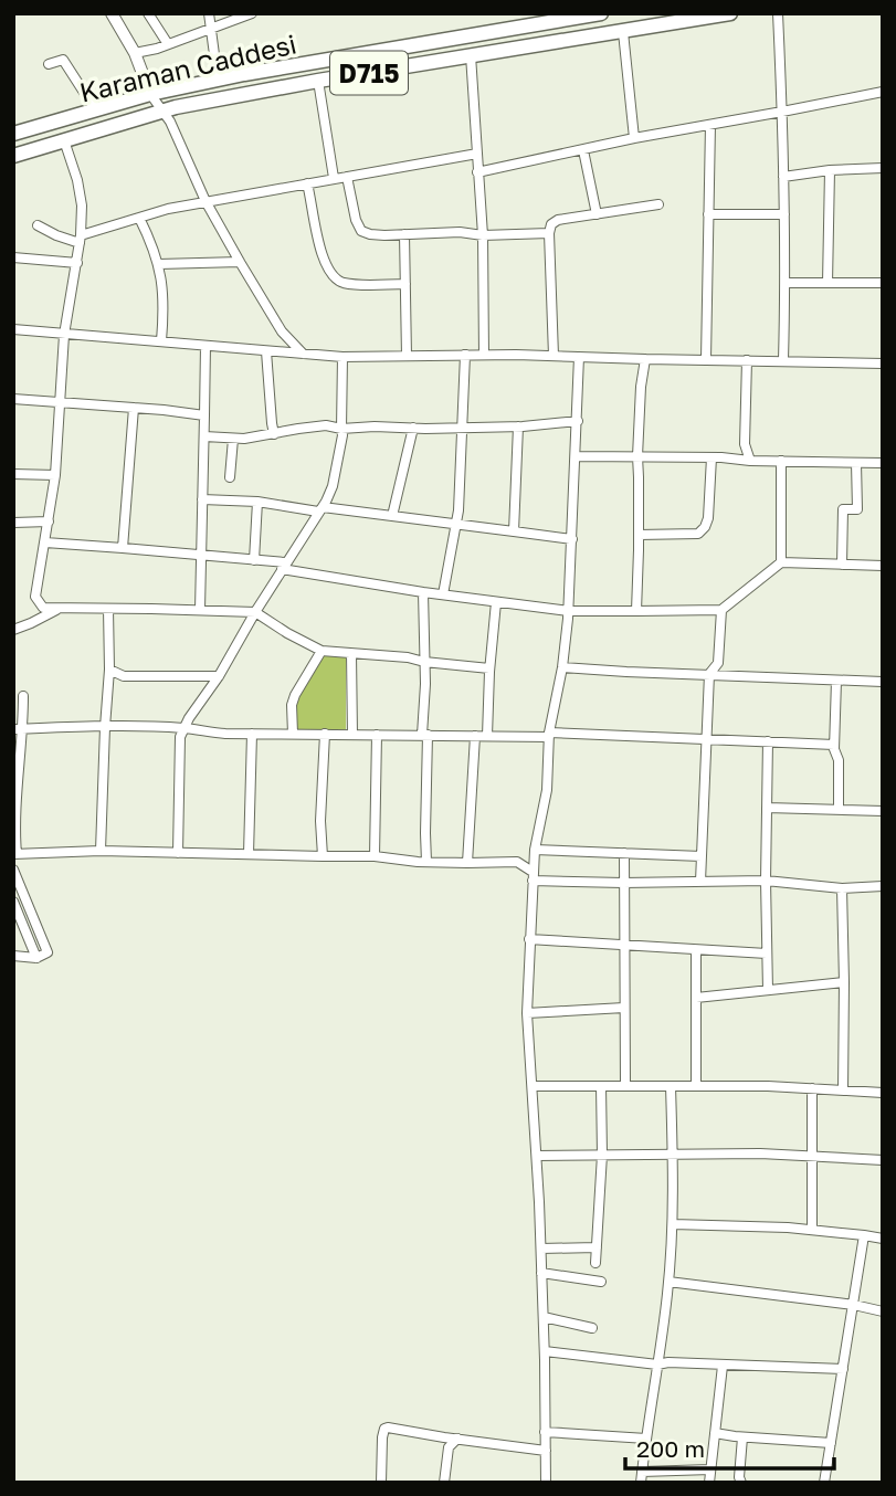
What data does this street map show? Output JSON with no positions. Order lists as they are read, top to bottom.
{
  "streets": {
    "highway": ["Karaman Caddesi", "D715"]
  },
  "scale_bar": "200 m"
}
